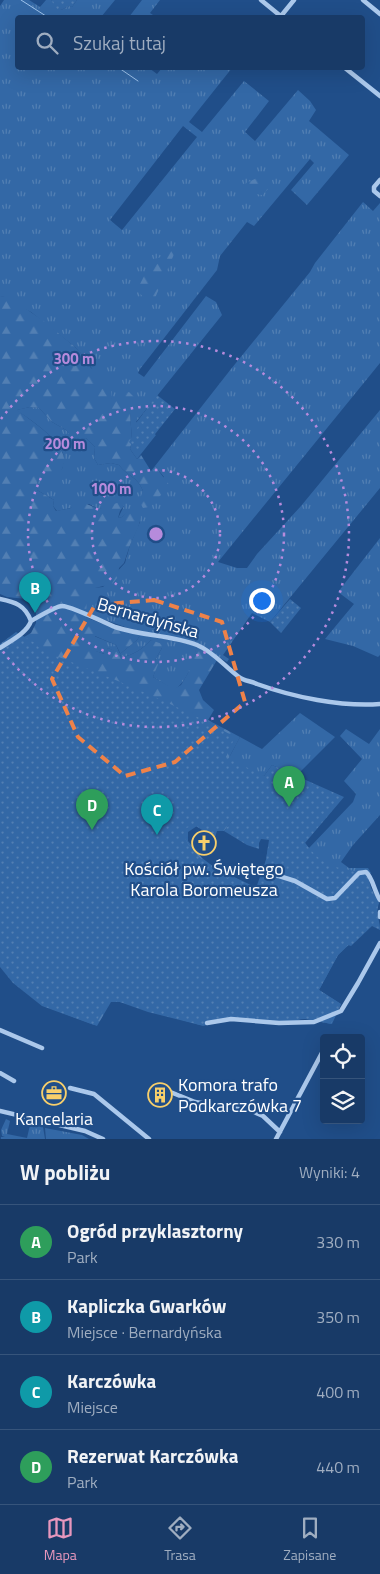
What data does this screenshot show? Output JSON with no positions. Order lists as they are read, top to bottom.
{
  "streets": {
    "street": ["Bernardyńska"]
  },
  "places": {
    "church": ["Kościół pw. Świętego Karola Boromeusza"],
    "office": ["Kancelaria"],
    "building": ["Komora trafo Podkarczówka 7"]
  },
  "page": {
    "search": "Szukaj tutaj",
    "pins": [
      "B",
      "A",
      "D",
      "C"
    ],
    "heading": ["W pobliżu", "Wyniki: 4"],
    "list": [
      {
        "mark": "A",
        "name": "Ogród przyklasztorny",
        "note": "Park",
        "value": "330 m"
      },
      {
        "mark": "B",
        "name": "Kapliczka Gwarków",
        "note": "Miejsce · Bernardyńska",
        "value": "350 m"
      },
      {
        "mark": "C",
        "name": "Karczówka",
        "note": "Miejsce",
        "value": "400 m"
      },
      {
        "mark": "D",
        "name": "Rezerwat Karczówka",
        "note": "Park",
        "value": "440 m"
      }
    ],
    "nav": ["Mapa", "Trasa", "Zapisane"]
  },
  "rings": ["300 m", "200 m", "100 m"]
}
